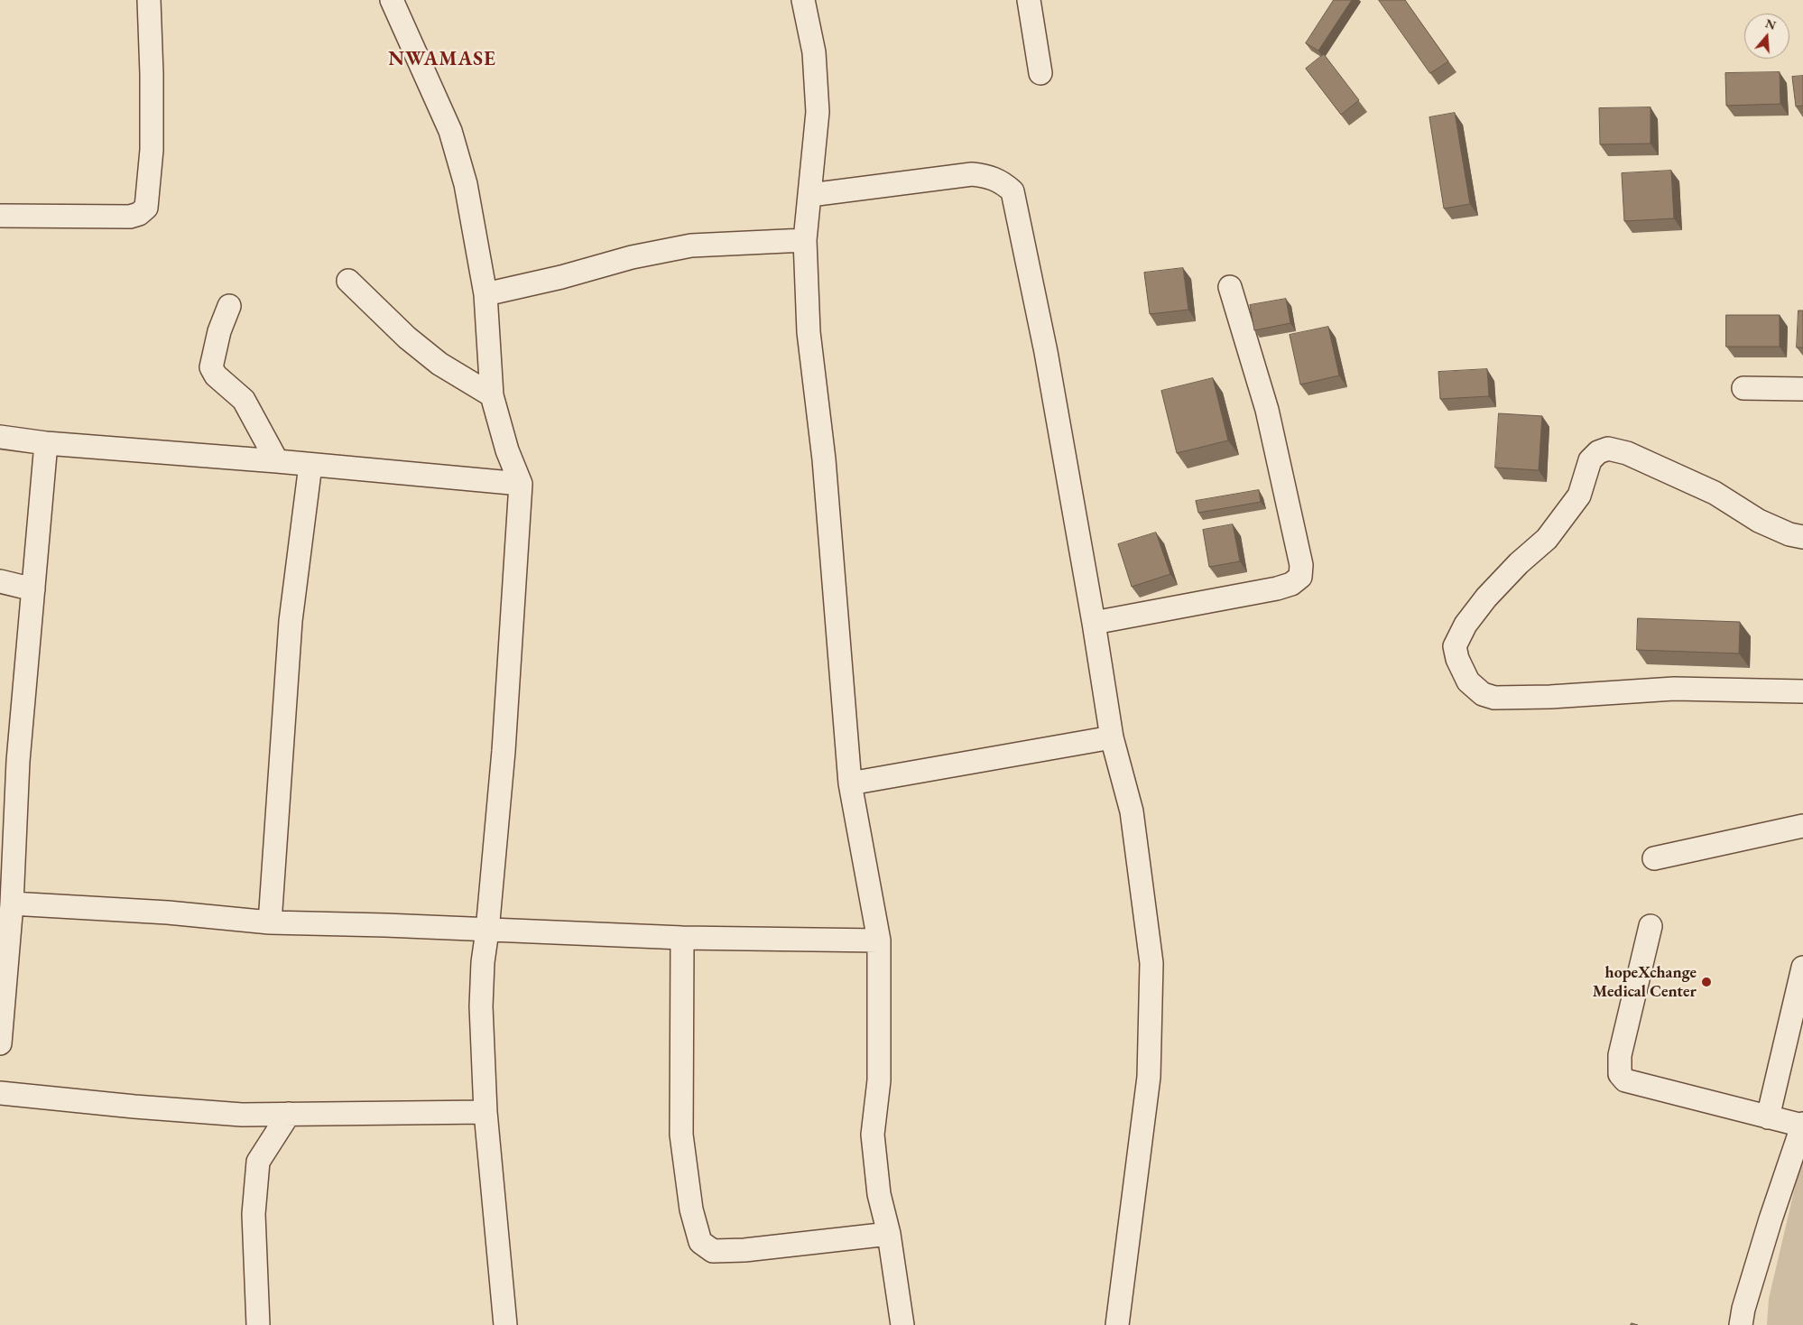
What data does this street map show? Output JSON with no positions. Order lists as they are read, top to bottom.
{
  "districts": ["NWAMASE"],
  "places": ["hopeXchange Medical Center"],
  "north": "top"
}
